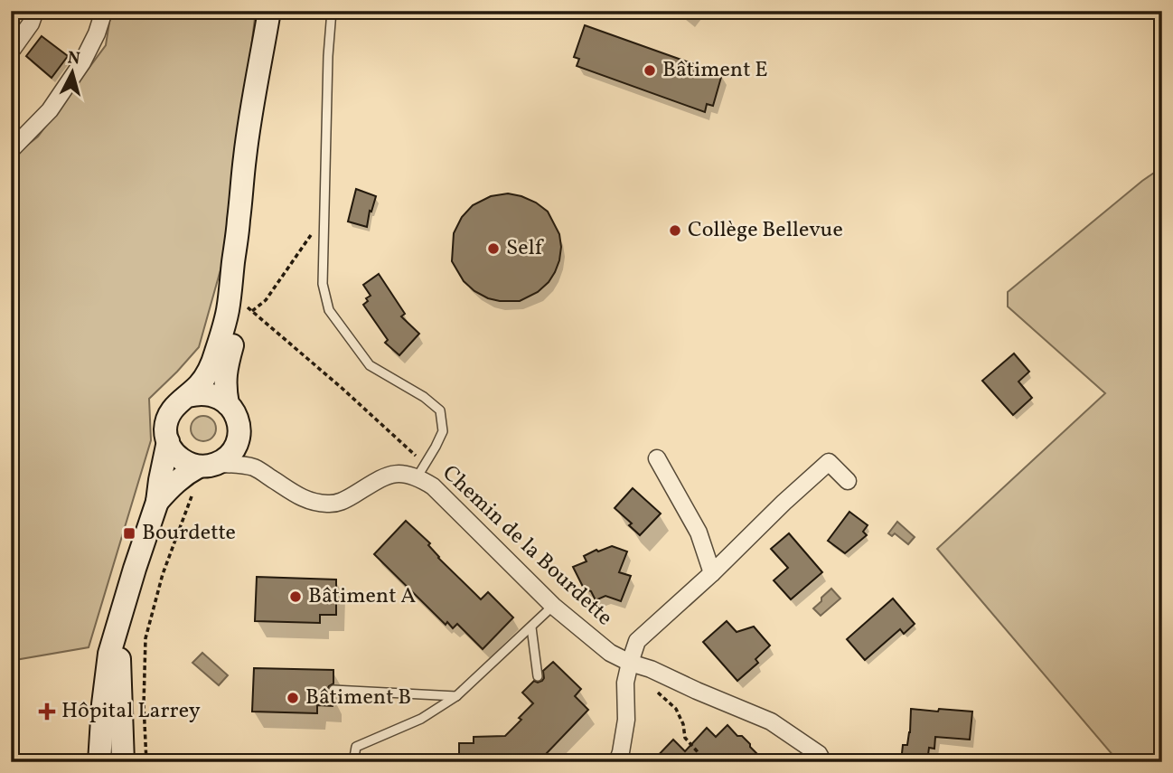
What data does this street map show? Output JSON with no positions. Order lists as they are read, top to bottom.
{
  "streets": {
    "street": ["Chemin de la Bourdette"]
  },
  "places": {
    "other": [
      "Bâtiment E",
      "Collège Bellevue",
      "Self",
      "Bâtiment A",
      "Bâtiment B"
    ],
    "transit": ["Bourdette"],
    "health": ["Hôpital Larrey"]
  },
  "north": "top"
}
